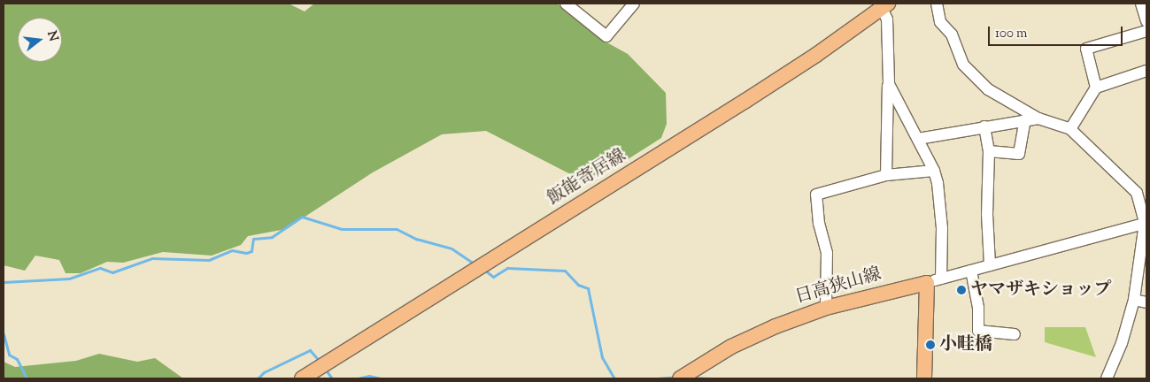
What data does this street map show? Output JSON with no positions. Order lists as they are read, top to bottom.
{
  "streets": {
    "main road": ["飯能寄居線", "日高狭山線"]
  },
  "places": ["ヤマザキショップ", "小畦橋"],
  "scale_bar": "100 m",
  "north": "right"
}
